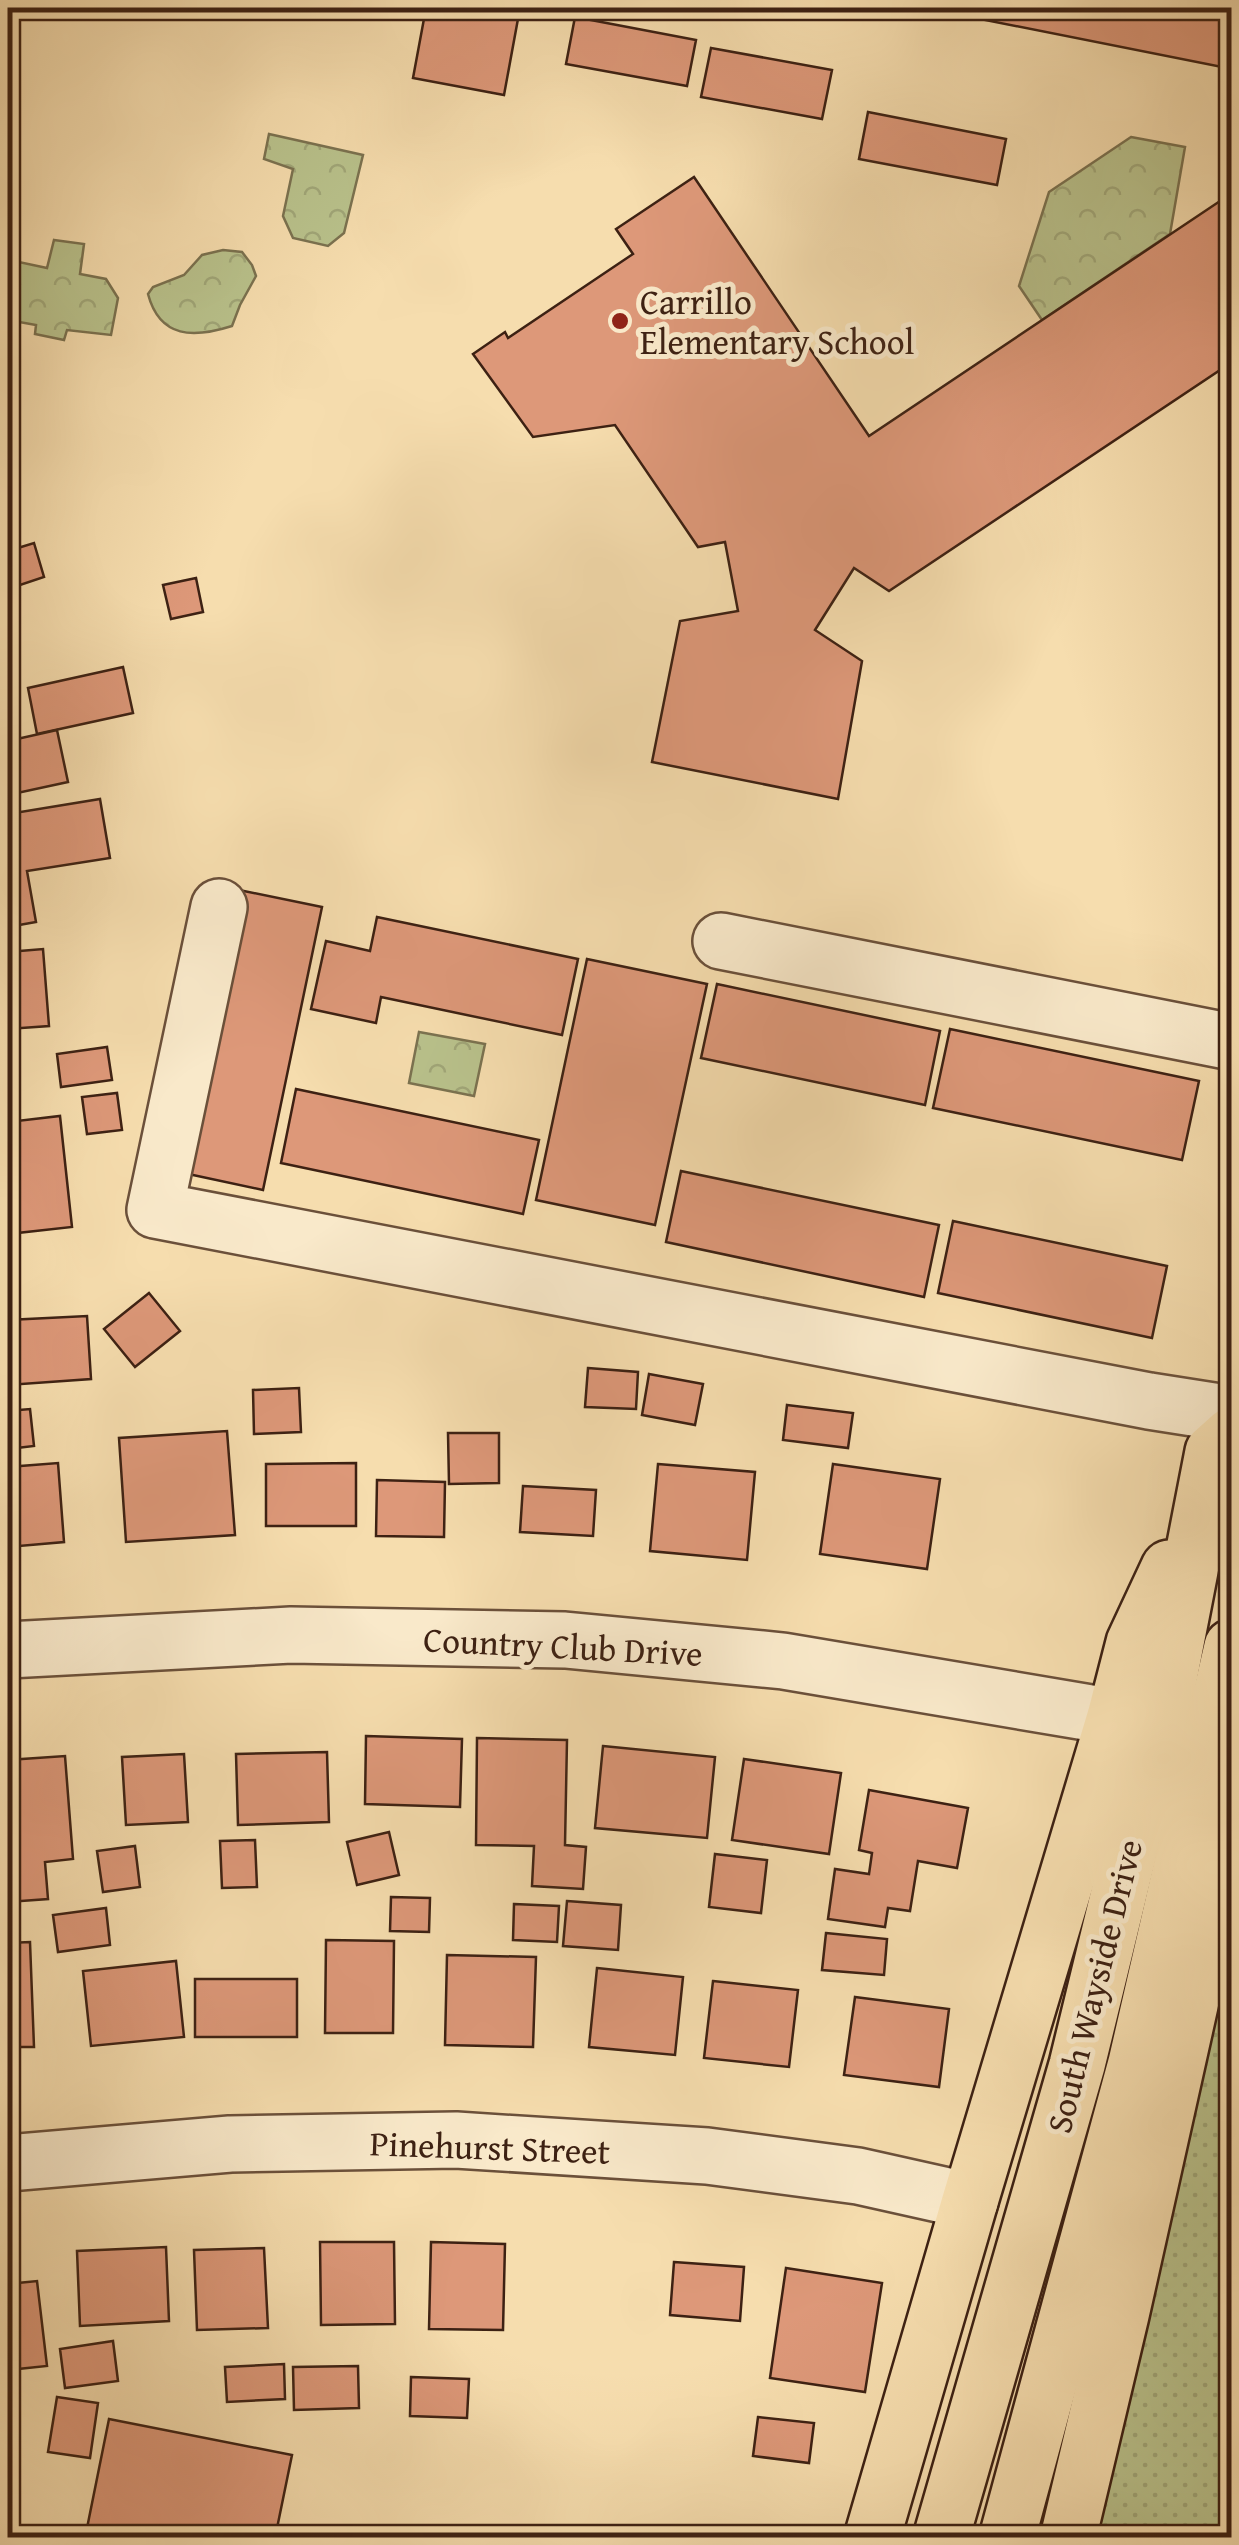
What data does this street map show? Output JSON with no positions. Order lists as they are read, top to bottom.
{
  "streets": {
    "main road": ["South Wayside Drive"],
    "street": ["Country Club Drive", "Pinehurst Street"]
  },
  "places": ["Carrillo Elementary School"]
}
